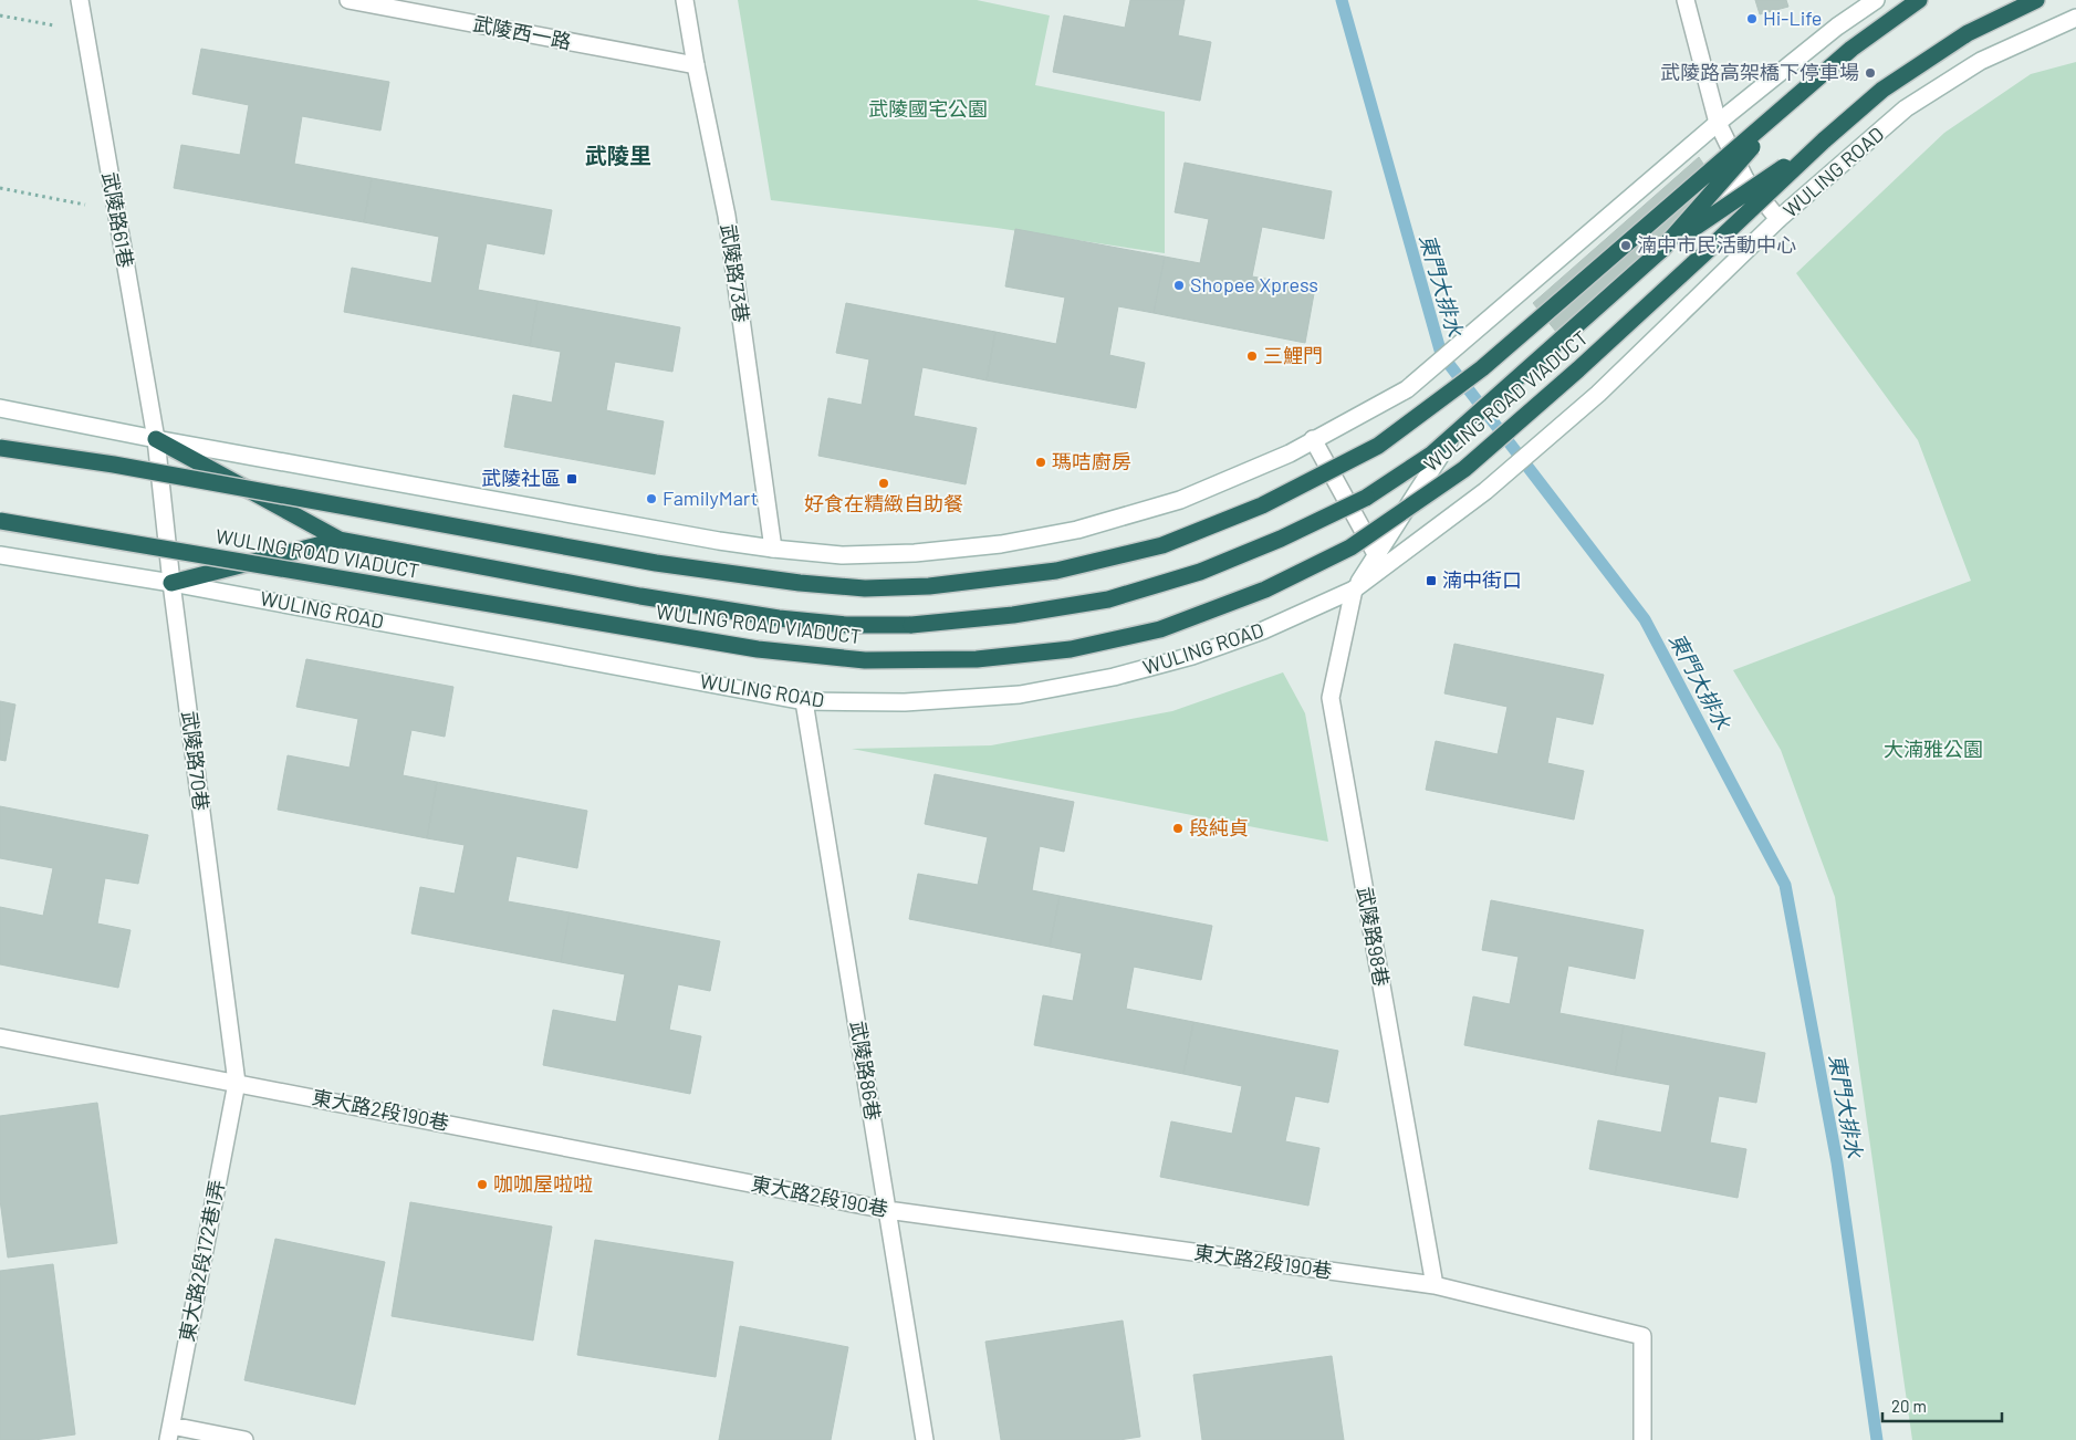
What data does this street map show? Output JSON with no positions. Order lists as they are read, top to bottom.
{
  "streets": {
    "highway": ["WULING ROAD VIADUCT"],
    "street": [
      "武陵西一路",
      "WULING ROAD",
      "武陵路61巷",
      "武陵路73巷",
      "武陵路70巷",
      "武陵路98巷",
      "武陵路86巷",
      "東大路2段190巷",
      "東大路2段172巷1弄"
    ]
  },
  "crossings": [
    ["武陵西一路", "武陵路73巷"],
    ["WULING ROAD", "武陵路70巷"],
    ["WULING ROAD", "武陵路98巷"],
    ["WULING ROAD", "武陵路86巷"],
    ["武陵路61巷", "武陵路70巷"],
    ["武陵路70巷", "東大路2段190巷"],
    ["武陵路70巷", "東大路2段172巷1弄"],
    ["武陵路98巷", "東大路2段190巷"],
    ["武陵路86巷", "東大路2段190巷"],
    ["東大路2段190巷", "東大路2段172巷1弄"]
  ],
  "districts": ["武陵里"],
  "water": ["東門大排水"],
  "parks": ["武陵國宅公園", "大湳雅公園"],
  "places": {
    "other": [
      "Hi-Life",
      "武陵路高架橋下停車場",
      "湳中市民活動中心",
      "Shopee Xpress",
      "三鯉門",
      "瑪咭廚房",
      "好食在精緻自助餐",
      "FamilyMart",
      "段純貞",
      "咖咖屋啦啦"
    ],
    "transit": ["武陵社區", "湳中街口"]
  },
  "scale_bar": "20 m"
}
